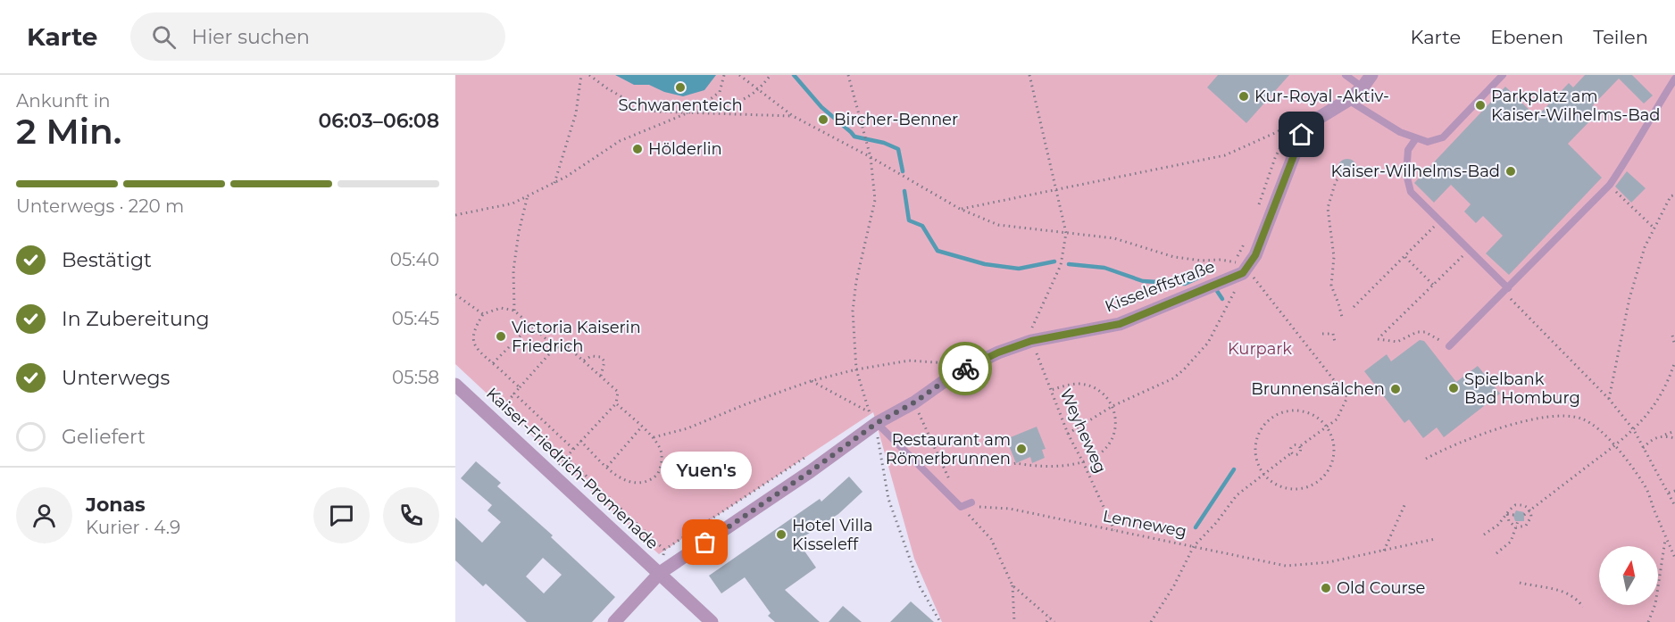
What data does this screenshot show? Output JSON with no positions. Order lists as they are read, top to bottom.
{
  "streets": {
    "street": ["Kisseleffstraße", "Kaiser-Friedrich-Promenade"],
    "path": ["Weyheweg", "Lenneweg"]
  },
  "crossings": [
    ["Kisseleffstraße", "Weyheweg"],
    ["Kisseleffstraße", "Kaiser-Friedrich-Promenade"],
    ["Weyheweg", "Lenneweg"]
  ],
  "parks": ["Kurpark"],
  "places": [
    "Schwanenteich",
    "Kur-Royal -Aktiv-",
    "Parkplatz am Kaiser-Wilhelms-Bad",
    "Bircher-Benner",
    "Hölderlin",
    "Kaiser-Wilhelms-Bad",
    "Victoria Kaiserin Friedrich",
    "Spielbank Bad Homburg",
    "Brunnensälchen",
    "Restaurant am Römerbrunnen",
    "Hotel Villa Kisseleff",
    "Yuen's",
    "Old Course"
  ],
  "north": "top",
  "page": {
    "header": "Karte",
    "search": "Hier suchen",
    "nav": ["Karte", "Ebenen", "Teilen"],
    "heading": ["2 Min.", "Ankunft in", "06:03–06:08"],
    "panel": ["Jonas", "Kurier · 4.9"],
    "bar": "Unterwegs · 220 m",
    "list": [
      ["Bestätigt", "05:40"],
      ["In Zubereitung", "05:45"],
      ["Unterwegs", "05:58"],
      "Geliefert"
    ],
    "bubble": "Yuen's"
  }
}
